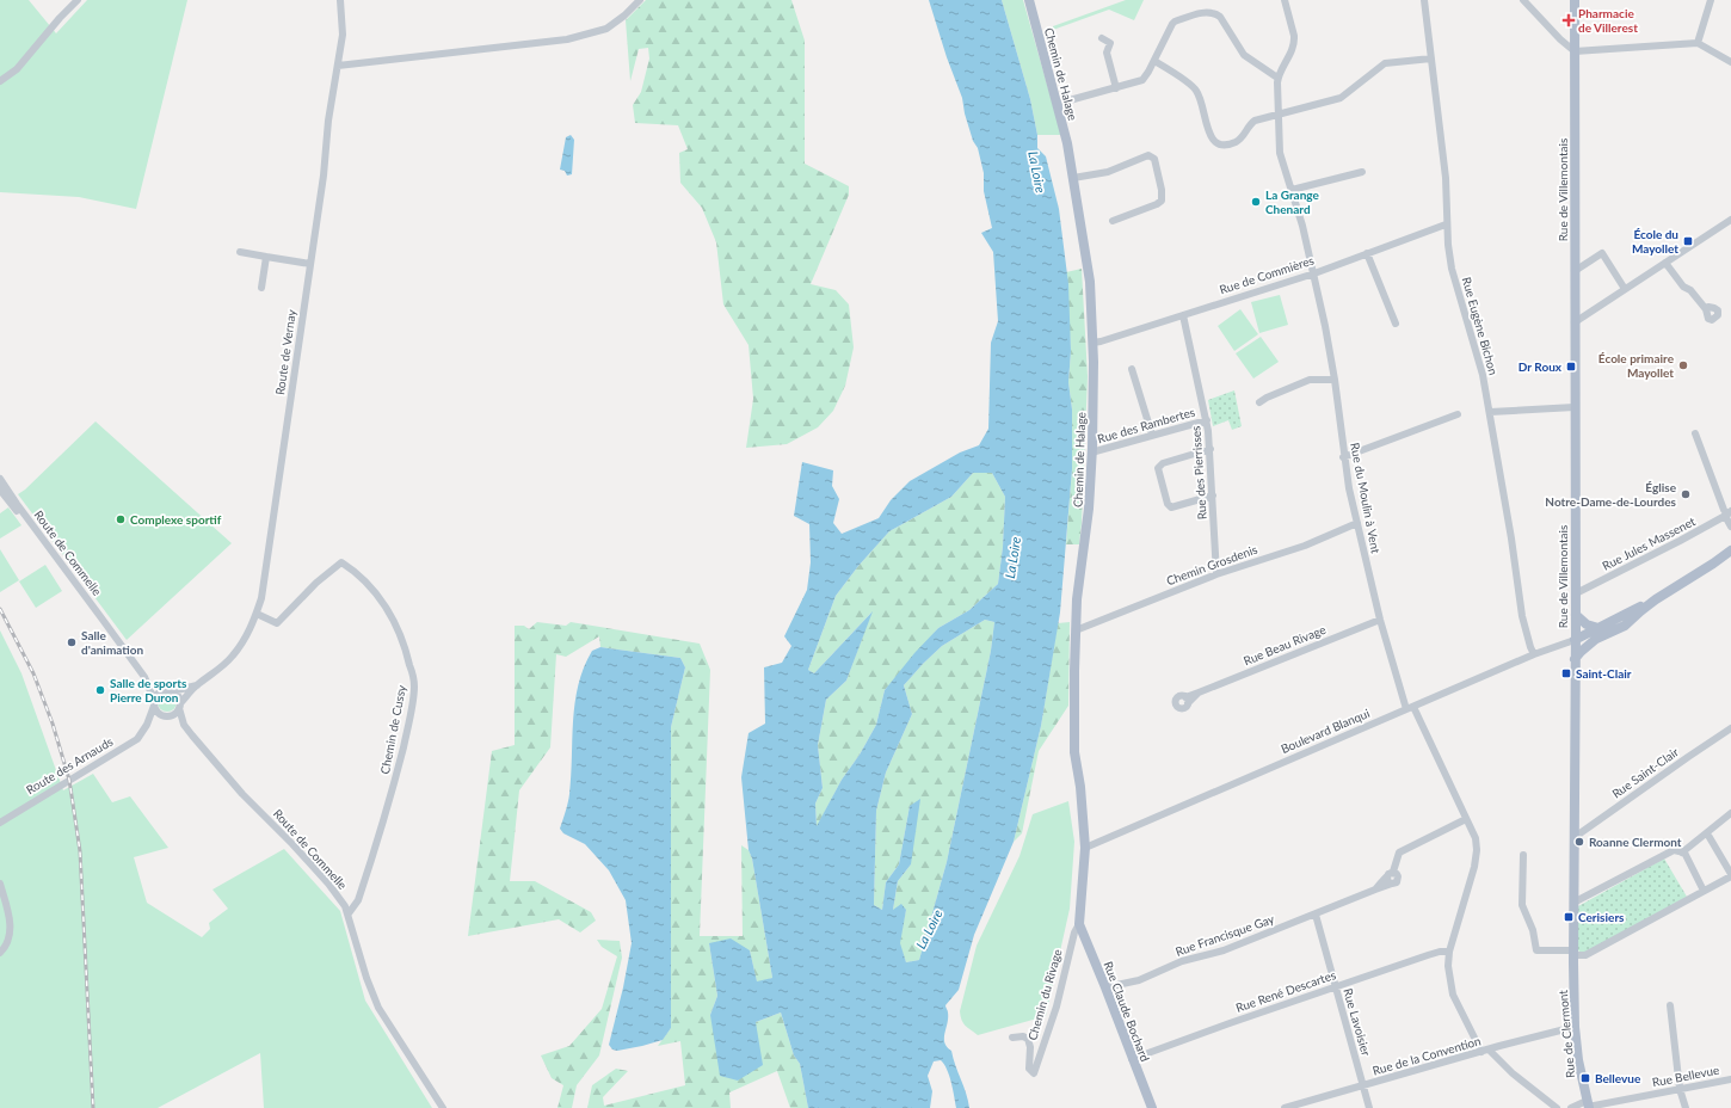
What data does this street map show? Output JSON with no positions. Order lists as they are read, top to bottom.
{
  "streets": {
    "main road": [
      "Chemin de Halage",
      "Rue de Villemontais",
      "Rue Claude Bochard",
      "Rue de Clermont"
    ],
    "street": [
      "Rue de Commières",
      "Rue Eugène Bichon",
      "Route de Vernay",
      "Rue des Rambertes",
      "Rue des Pierrisses",
      "Rue du Moulin à Vent",
      "Rue Jules Massenet",
      "Route de Commelle",
      "Chemin Grosdenis",
      "Rue Beau Rivage",
      "Chemin de Cussy",
      "Boulevard Blanqui",
      "Route des Arnauds",
      "Rue Saint-Clair",
      "Rue Francisque Gay",
      "Rue René Descartes",
      "Chemin du Rivage",
      "Rue Lavoisier",
      "Rue de la Convention",
      "Rue Bellevue"
    ]
  },
  "crossings": [
    ["Chemin de Halage", "Rue de Commières"],
    ["Chemin de Halage", "Rue des Rambertes"],
    ["Chemin de Halage", "Chemin Grosdenis"],
    ["Chemin de Halage", "Boulevard Blanqui"],
    ["Chemin de Halage", "Chemin du Rivage"],
    ["Chemin de Halage", "Rue Claude Bochard"],
    ["Rue de Villemontais", "Rue Jules Massenet"],
    ["Rue de Villemontais", "Boulevard Blanqui"],
    ["Rue de Villemontais", "Rue Saint-Clair"],
    ["Rue de Villemontais", "Rue de Clermont"],
    ["Rue de Commières", "Rue Eugène Bichon"],
    ["Rue de Commières", "Rue des Pierrisses"],
    ["Rue de Commières", "Rue du Moulin à Vent"],
    ["Rue Eugène Bichon", "Boulevard Blanqui"],
    ["Route de Vernay", "Route de Commelle"],
    ["Route de Vernay", "Chemin de Cussy"],
    ["Route de Vernay", "Route des Arnauds"],
    ["Rue des Rambertes", "Rue des Pierrisses"],
    ["Rue des Pierrisses", "Chemin Grosdenis"],
    ["Rue du Moulin à Vent", "Chemin Grosdenis"],
    ["Rue du Moulin à Vent", "Rue Beau Rivage"],
    ["Rue du Moulin à Vent", "Boulevard Blanqui"],
    ["Rue du Moulin à Vent", "Rue Francisque Gay"],
    ["Rue du Moulin à Vent", "Rue René Descartes"],
    ["Rue du Moulin à Vent", "Rue de la Convention"],
    ["Route de Commelle", "Chemin de Cussy"],
    ["Route de Commelle", "Route des Arnauds"],
    ["Rue Francisque Gay", "Rue Claude Bochard"],
    ["Rue Francisque Gay", "Rue Lavoisier"],
    ["Rue René Descartes", "Rue Claude Bochard"],
    ["Rue René Descartes", "Rue Lavoisier"],
    ["Chemin du Rivage", "Rue Claude Bochard"],
    ["Rue Lavoisier", "Rue de la Convention"],
    ["Rue de Clermont", "Rue de la Convention"],
    ["Rue de Clermont", "Rue Bellevue"]
  ],
  "water": ["La Loire"],
  "places": {
    "health": ["Pharmacie de Villerest"],
    "other": [
      "La Grange Chenard",
      "École primaire Mayollet",
      "Église Notre-Dame-de-Lourdes",
      "Complexe sportif",
      "Salle d'animation",
      "Salle de sports Pierre Duron",
      "Roanne Clermont"
    ],
    "transit": [
      "École du Mayollet",
      "Dr Roux",
      "Saint-Clair",
      "Cerisiers",
      "Bellevue"
    ]
  }
}
